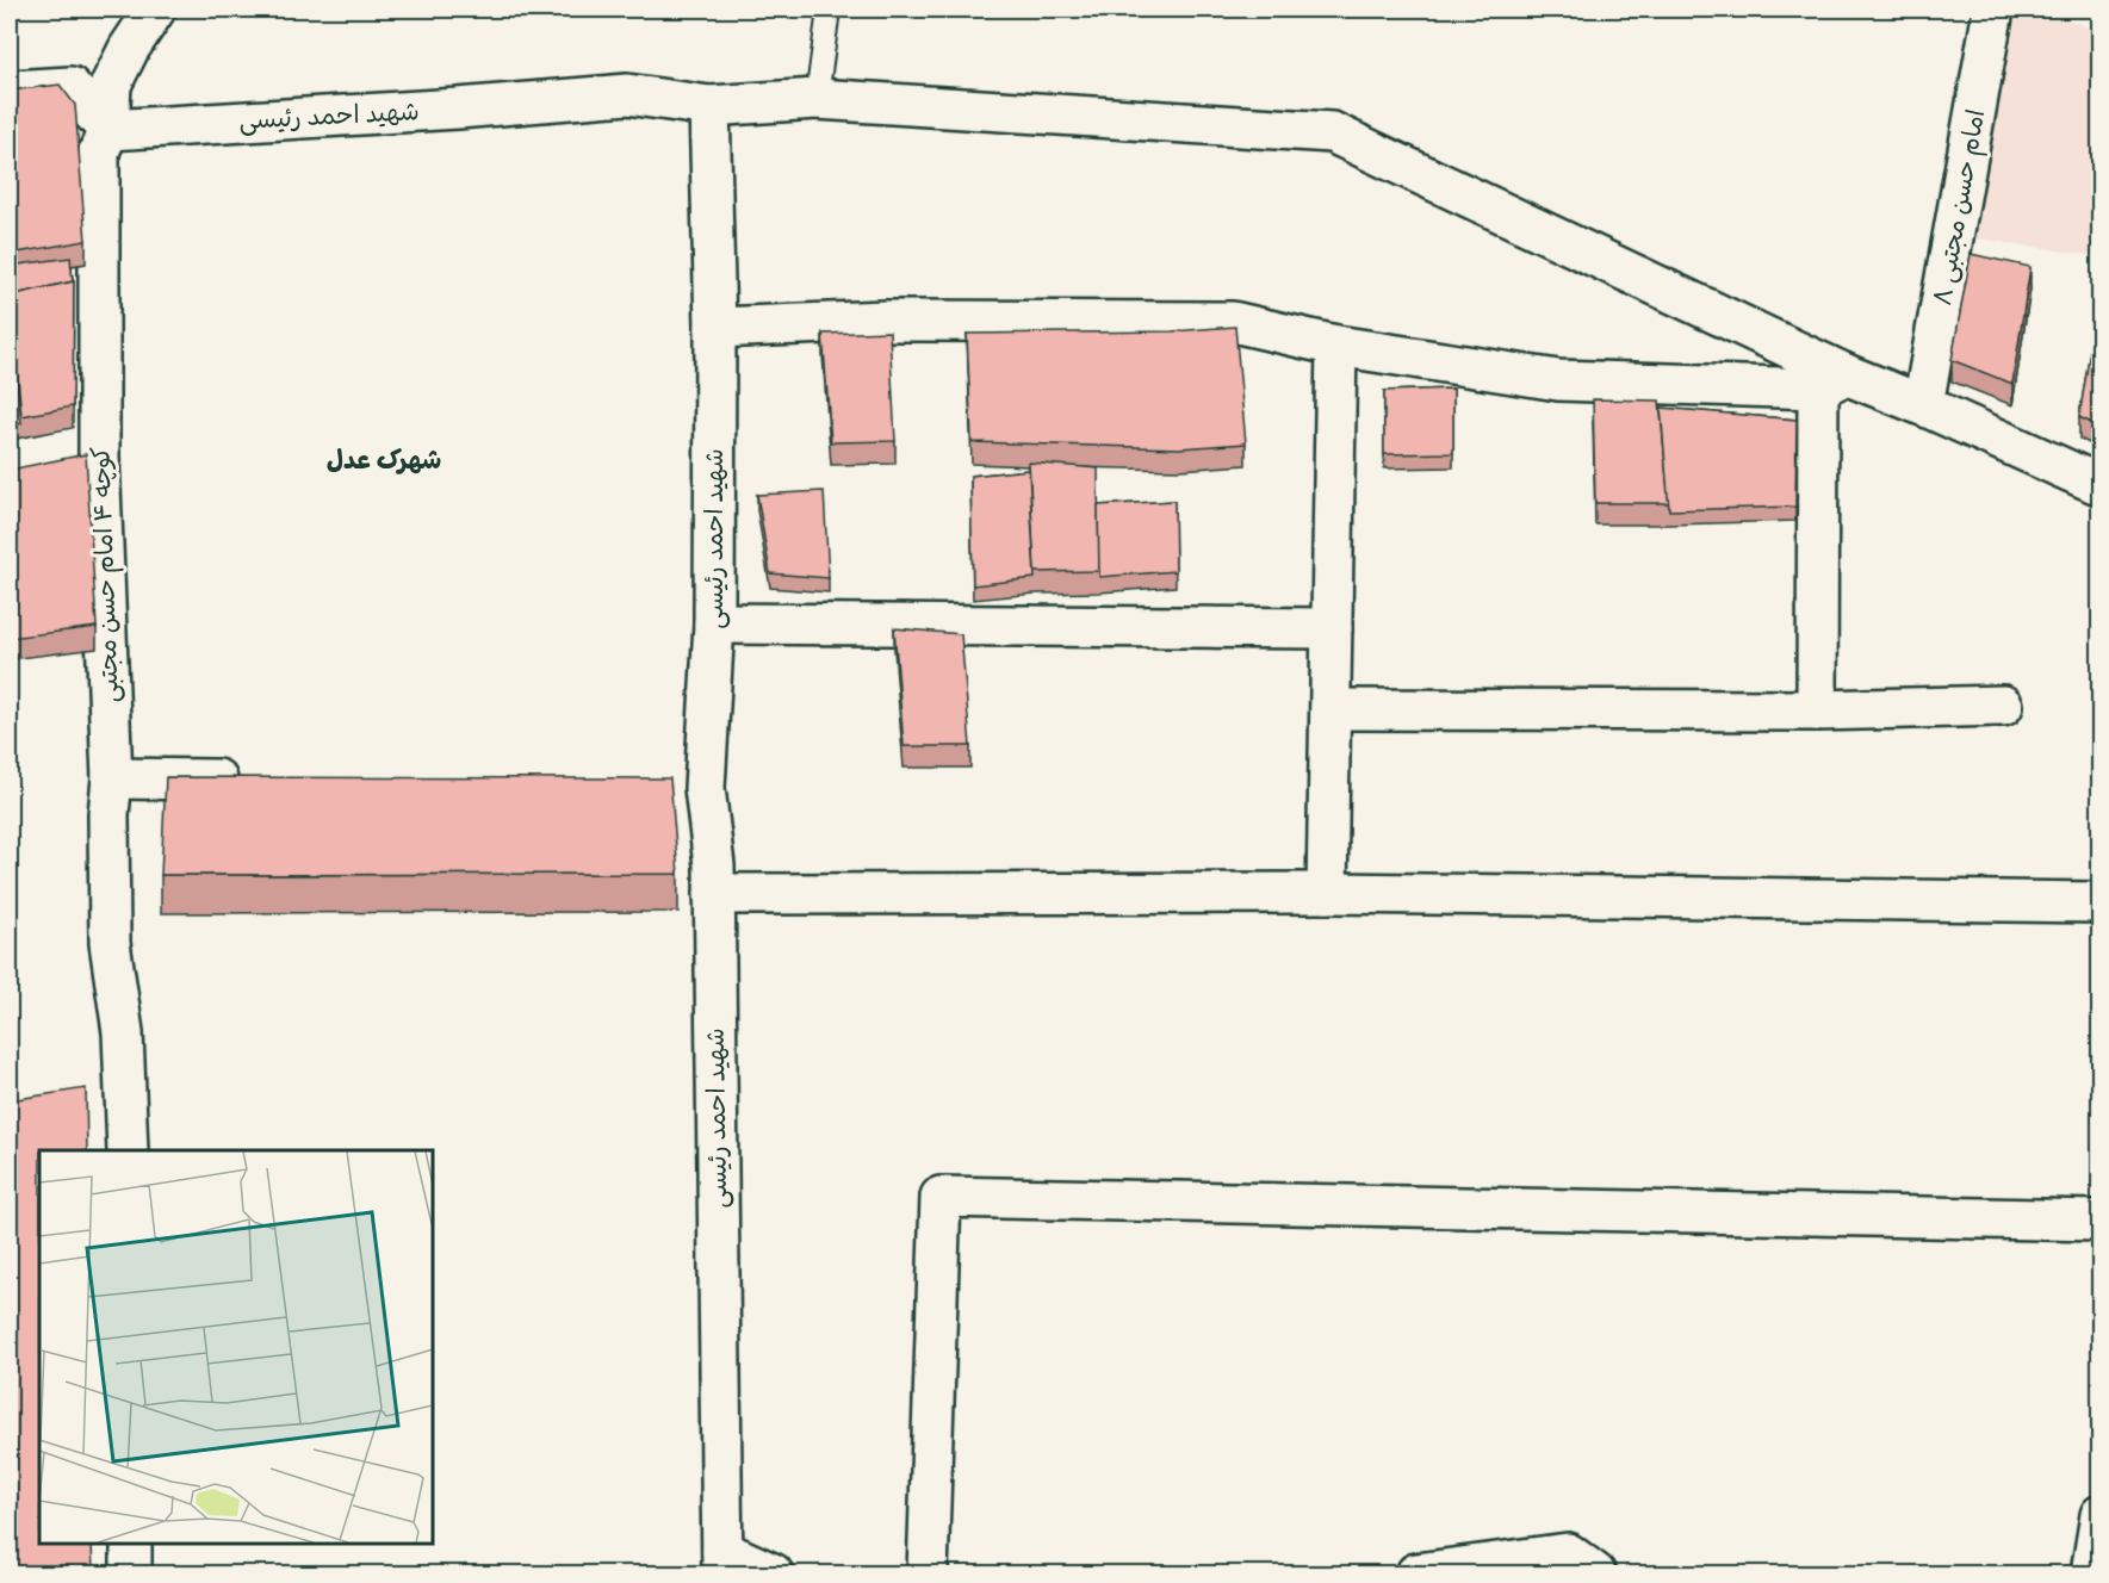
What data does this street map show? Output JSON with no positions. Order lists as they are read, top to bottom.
{
  "streets": {
    "street": ["شهید احمد رئیسی", "امام حسن مجتبی ۸", "کوچه ۴ امام حسن مجتبی"]
  },
  "crossings": [
    ["شهید احمد رئیسی", "کوچه ۴ امام حسن مجتبی"]
  ],
  "districts": ["شهرک عدل"]
}
